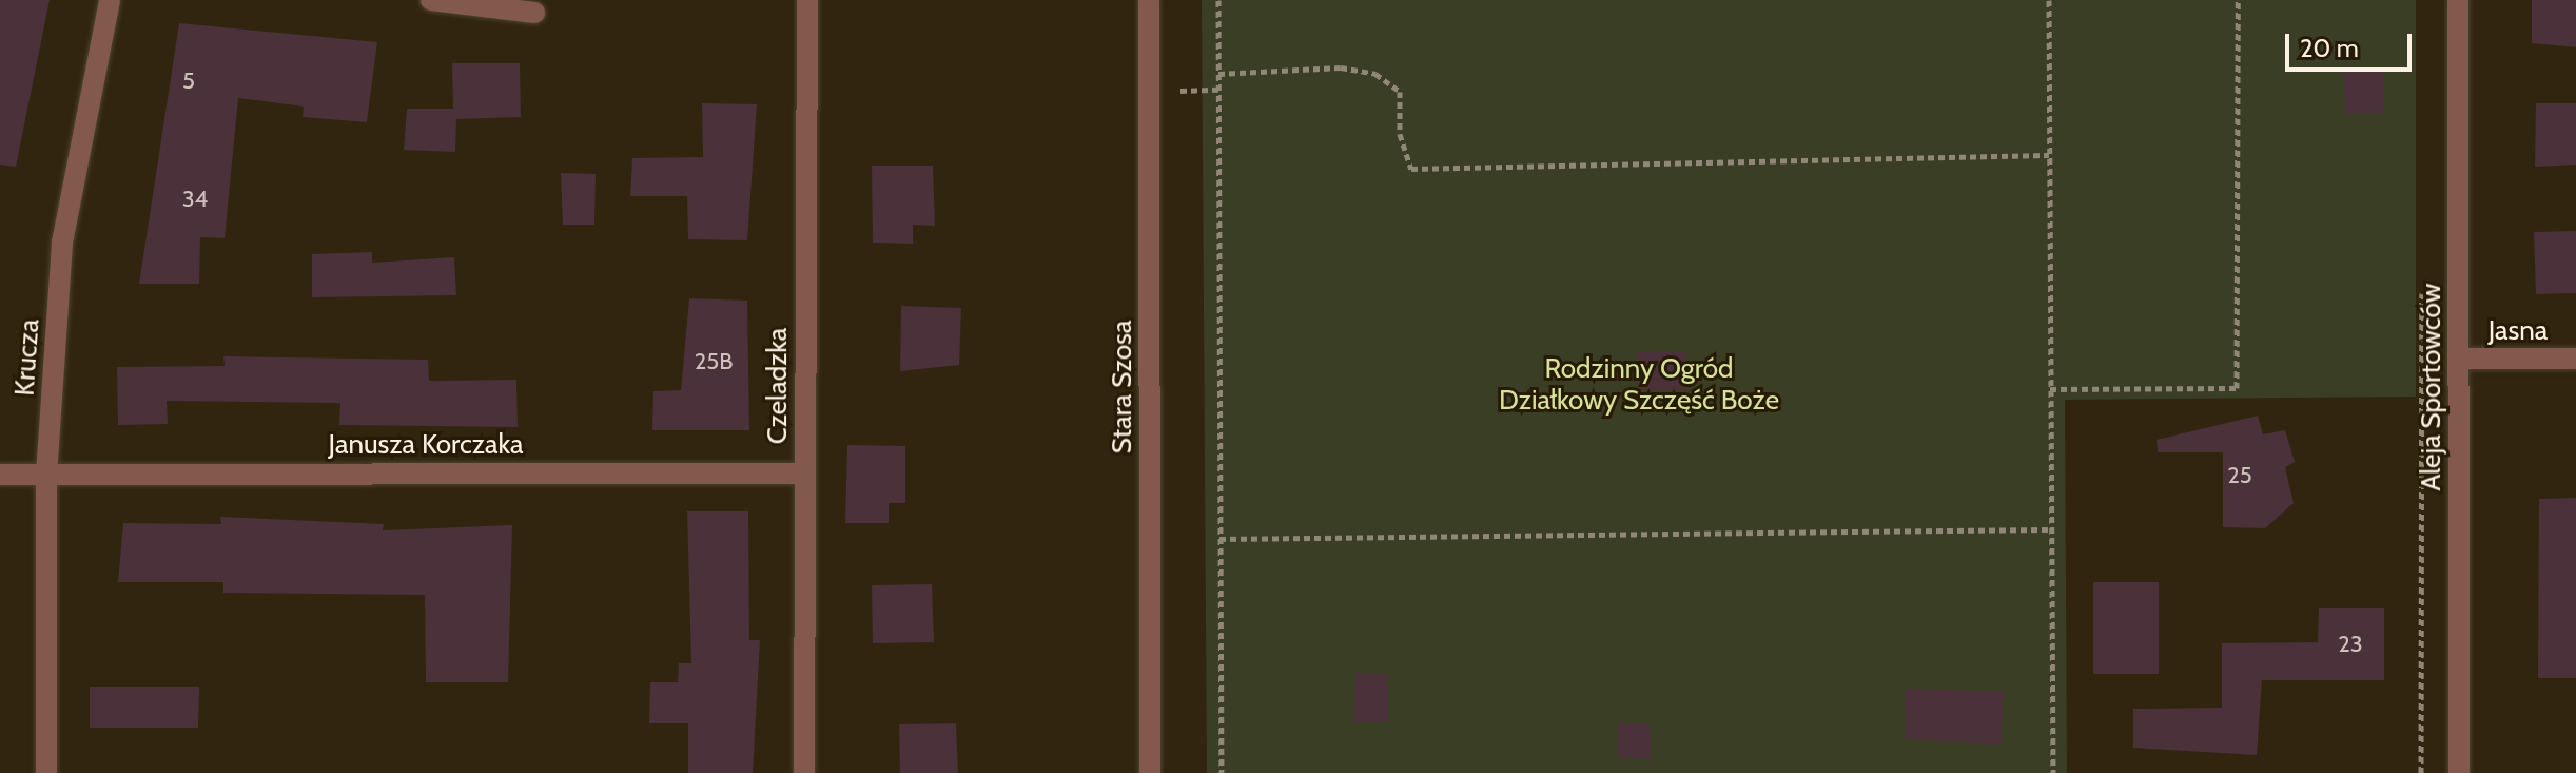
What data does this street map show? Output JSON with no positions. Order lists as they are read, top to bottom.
{
  "streets": {
    "street": [
      "Jasna",
      "Krucza",
      "Czeladzka",
      "Stara Szosa",
      "Aleja Sportowców",
      "Janusza Korczaka"
    ]
  },
  "crossings": [
    ["Jasna", "Aleja Sportowców"],
    ["Krucza", "Janusza Korczaka"],
    ["Czeladzka", "Janusza Korczaka"]
  ],
  "parks": ["Rodzinny Ogród Działkowy Szczęść Boże"],
  "house_numbers": [
    "5",
    "34",
    "25B",
    "25",
    "23"
  ],
  "scale_bar": "20 m"
}
